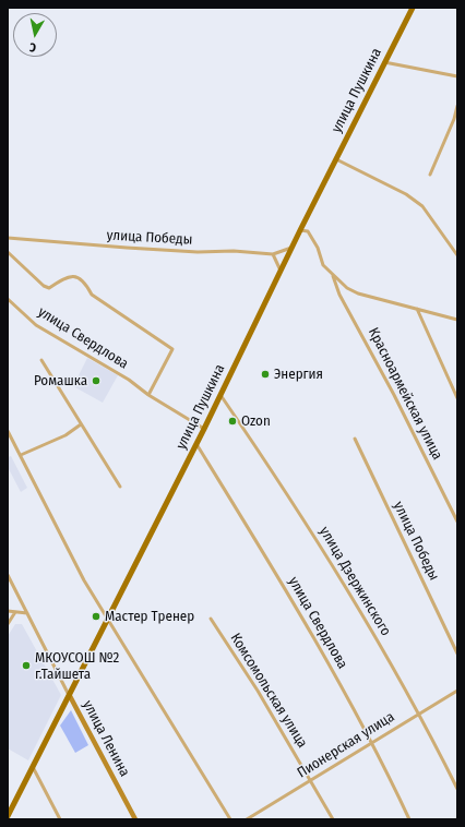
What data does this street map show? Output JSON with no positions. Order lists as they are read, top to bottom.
{
  "streets": {
    "main road": ["улица Пушкина", "улица Ленина"],
    "street": [
      "улица Победы",
      "улица Свердлова",
      "Красноармейская улица",
      "улица Дзержинского",
      "Комсомольская улица",
      "Пионерская улица"
    ]
  },
  "crossings": [
    ["улица Пушкина", "улица Свердлова"],
    ["улица Пушкина", "улица Дзержинского"],
    ["улица Пушкина", "улица Ленина"],
    ["улица Свердлова", "Пионерская улица"],
    ["улица Дзержинского", "Пионерская улица"],
    ["Комсомольская улица", "Пионерская улица"]
  ],
  "places": [
    "Энергия",
    "Ромашка",
    "Ozon",
    "Мастер Тренер",
    "МКОУСОШ №2 г.Тайшета"
  ],
  "north": "bottom"
}
